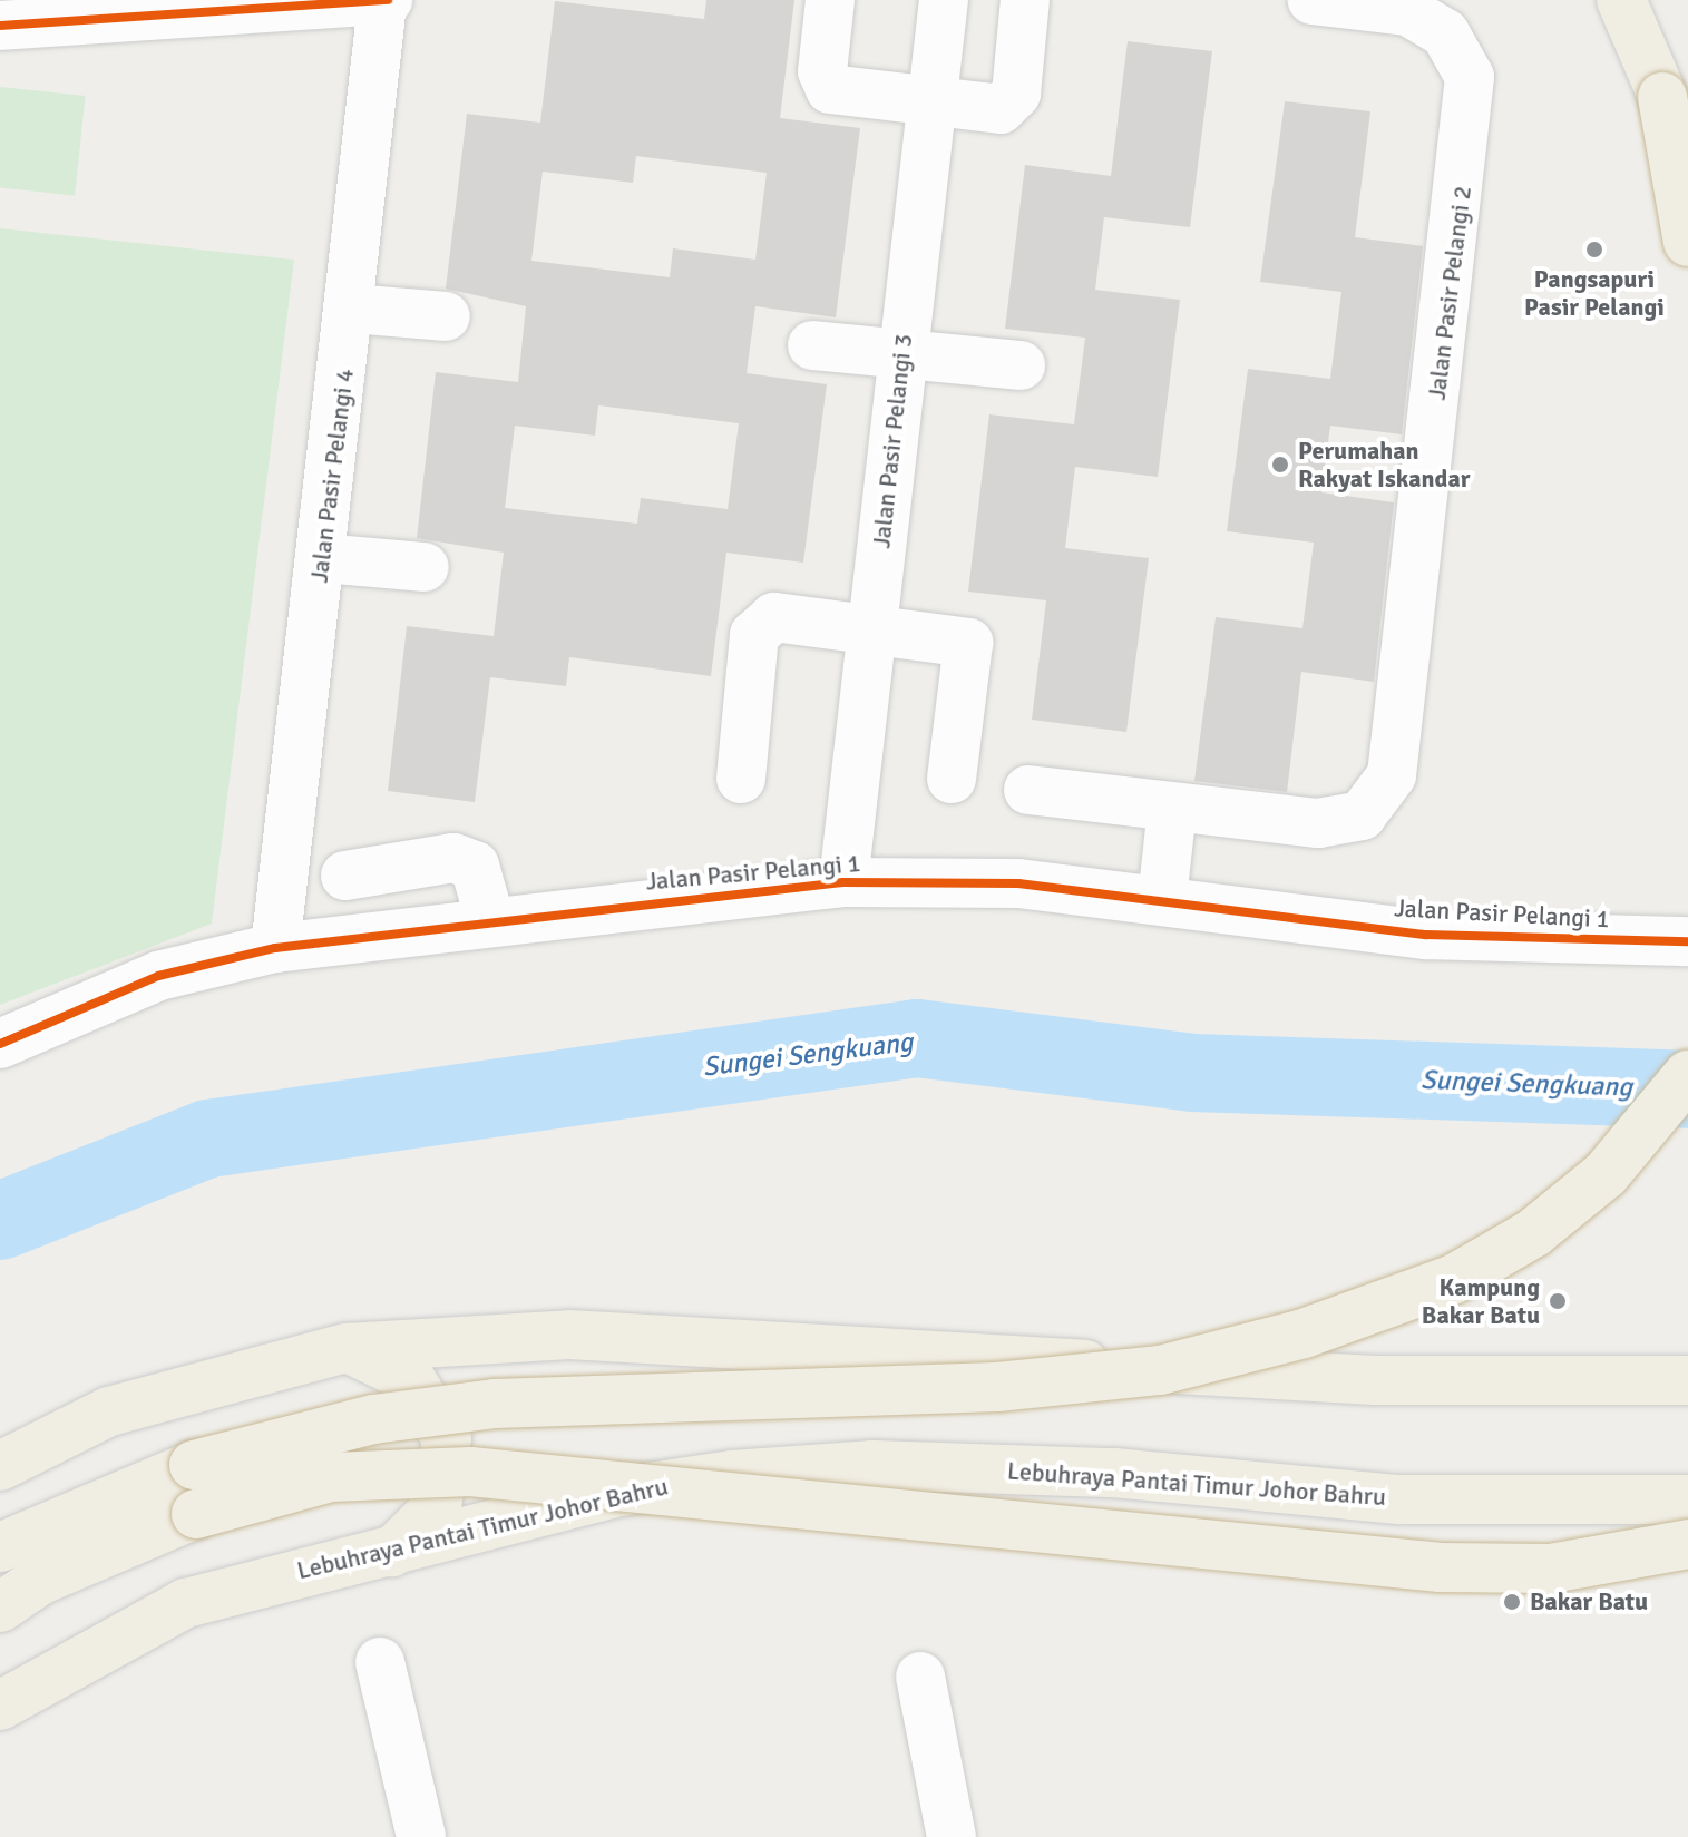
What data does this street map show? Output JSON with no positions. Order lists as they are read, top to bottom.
{
  "streets": {
    "highway": ["Lebuhraya Pantai Timur Johor Bahru"],
    "street": [
      "Jalan Pasir Pelangi 2",
      "Jalan Pasir Pelangi 3",
      "Jalan Pasir Pelangi 4",
      "Jalan Pasir Pelangi 1"
    ]
  },
  "crossings": [
    ["Jalan Pasir Pelangi 3", "Jalan Pasir Pelangi 1"],
    ["Jalan Pasir Pelangi 4", "Jalan Pasir Pelangi 1"]
  ],
  "water": ["Sungei Sengkuang"],
  "places": [
    "Pangsapuri Pasir Pelangi",
    "Perumahan Rakyat Iskandar",
    "Kampung Bakar Batu",
    "Bakar Batu"
  ]
}
